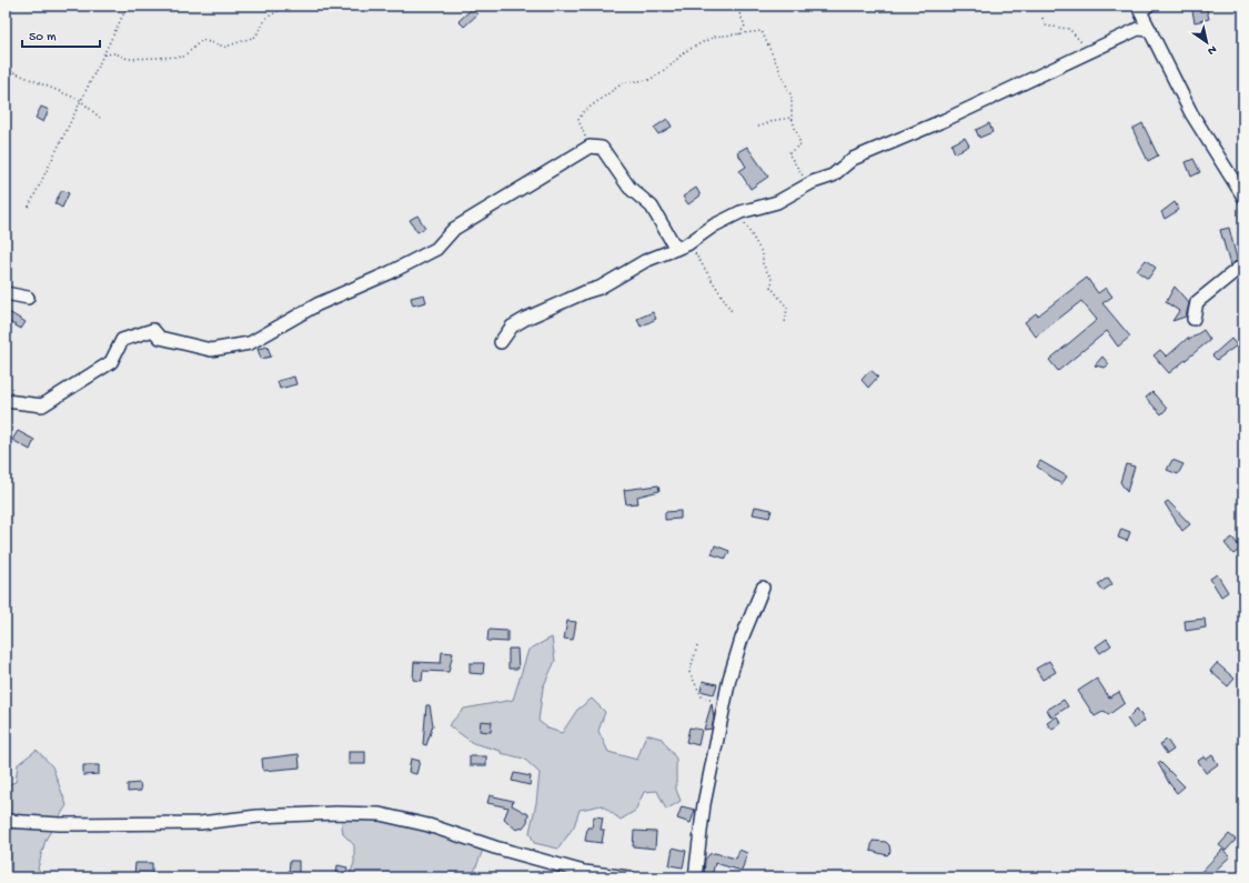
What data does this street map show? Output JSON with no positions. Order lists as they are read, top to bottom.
{
  "scale_bar": "50 m",
  "north": "bottom right"
}
